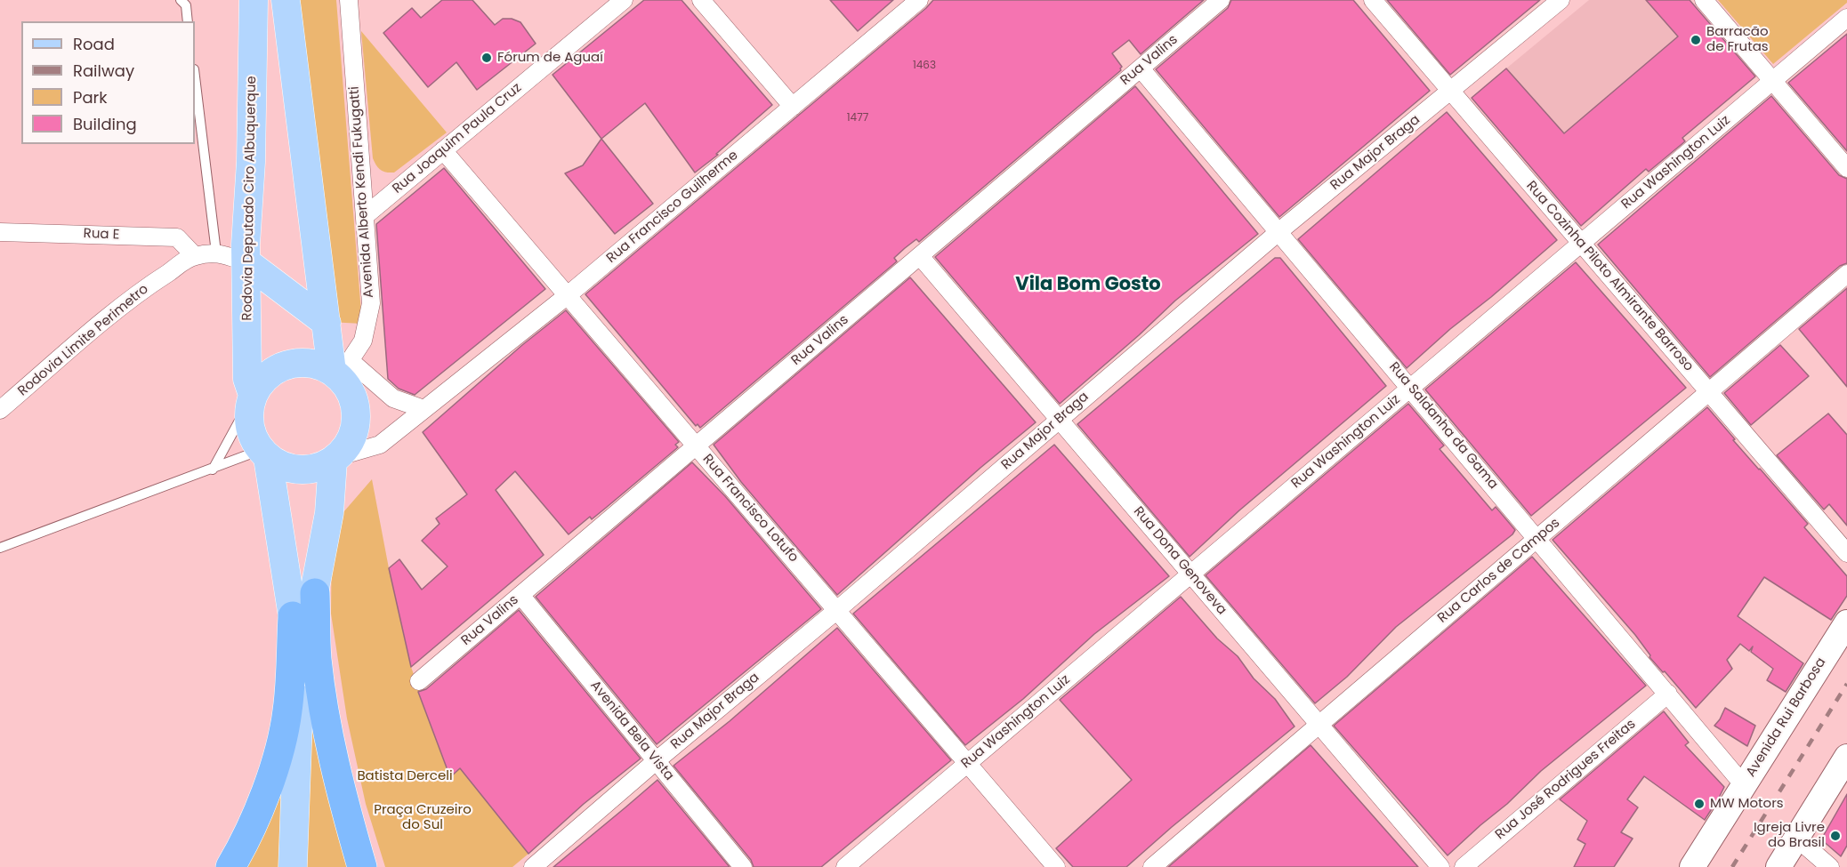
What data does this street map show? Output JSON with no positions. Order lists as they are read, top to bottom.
{
  "streets": {
    "main road": ["Rodovia Deputado Ciro Albuquerque", "Avenida Rui Barbosa"],
    "street": [
      "Rua Valins",
      "Rua Joaquim Paula Cruz",
      "Rua Major Braga",
      "Rua Washington Luiz",
      "Avenida Alberto Kendi Fukugatti",
      "Rua Francisco Guilherme",
      "Rua E",
      "Rua Cozinha Piloto Almirante Barroso",
      "Rodovia Limite Perimetro",
      "Rua Saldanha da Gama",
      "Rua Francisco Lotufo",
      "Rua Dona Genoveva",
      "Rua Carlos de Campos",
      "Avenida Bela Vista",
      "Rua José Rodrigues Freitas"
    ]
  },
  "crossings": [
    ["Rua Valins", "Rua Saldanha da Gama"],
    ["Rua Valins", "Rua Francisco Lotufo"],
    ["Rua Valins", "Rua Dona Genoveva"],
    ["Rua Valins", "Avenida Bela Vista"],
    ["Rua Joaquim Paula Cruz", "Avenida Alberto Kendi Fukugatti"],
    ["Rua Joaquim Paula Cruz", "Rua Francisco Lotufo"],
    ["Rua Major Braga", "Rua Cozinha Piloto Almirante Barroso"],
    ["Rua Major Braga", "Rua Saldanha da Gama"],
    ["Rua Major Braga", "Rua Francisco Lotufo"],
    ["Rua Major Braga", "Rua Dona Genoveva"],
    ["Rua Major Braga", "Avenida Bela Vista"],
    ["Rua Washington Luiz", "Rua Cozinha Piloto Almirante Barroso"],
    ["Rua Washington Luiz", "Rua Saldanha da Gama"],
    ["Rua Washington Luiz", "Rua Francisco Lotufo"],
    ["Rua Washington Luiz", "Rua Dona Genoveva"],
    ["Avenida Alberto Kendi Fukugatti", "Rodovia Deputado Ciro Albuquerque"],
    ["Avenida Alberto Kendi Fukugatti", "Rua Francisco Guilherme"],
    ["Rodovia Deputado Ciro Albuquerque", "Rua Francisco Guilherme"],
    ["Rua Francisco Guilherme", "Rua Francisco Lotufo"],
    ["Rua E", "Rodovia Limite Perimetro"],
    ["Rua Cozinha Piloto Almirante Barroso", "Rua Carlos de Campos"],
    ["Rua Saldanha da Gama", "Rua Carlos de Campos"],
    ["Rua Saldanha da Gama", "Avenida Rui Barbosa"],
    ["Rua Saldanha da Gama", "Rua José Rodrigues Freitas"],
    ["Rua Dona Genoveva", "Rua Carlos de Campos"]
  ],
  "districts": ["Vila Bom Gosto"],
  "parks": ["Batista Derceli", "Praça Cruzeiro do Sul"],
  "places": [
    "Barracão de Frutas",
    "Fórum de Aguaí",
    "MW Motors",
    "Igreja Livre do Brasil"
  ],
  "house_numbers": ["1463", "1477"],
  "legend": [
    "Road",
    "Railway",
    "Park",
    "Building"
  ]
}
